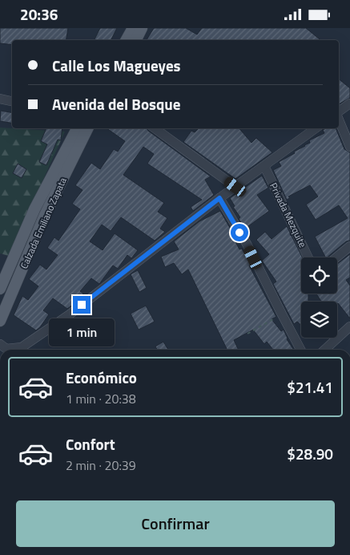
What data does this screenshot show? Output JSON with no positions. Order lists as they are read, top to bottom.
{
  "streets": {
    "main road": ["Calzada Emiliano Zapata"],
    "street": ["Privada Mezquite"]
  },
  "page": {
    "status": "20:36",
    "banner": ["Calle Los Magueyes", "Avenida del Bosque"],
    "bubble": "1 min",
    "list": [
      {
        "name": "Económico",
        "note": "1 min · 20:38",
        "value": "$21.41"
      },
      {
        "name": "Confort",
        "note": "2 min · 20:39",
        "value": "$28.90"
      }
    ],
    "buttons": "Confirmar"
  }
}
